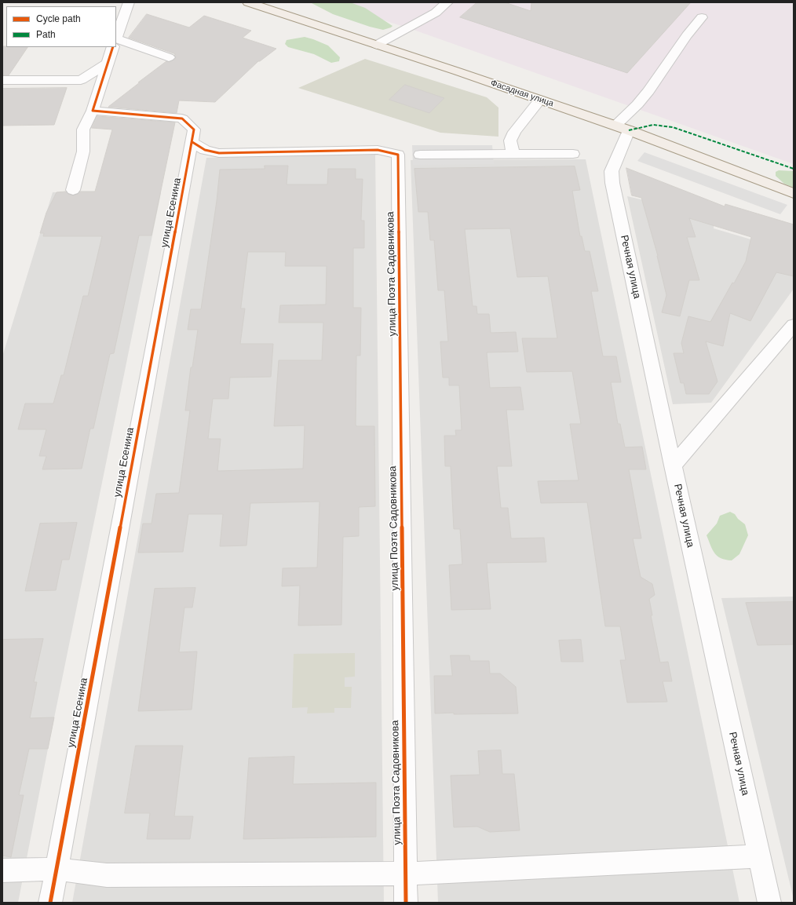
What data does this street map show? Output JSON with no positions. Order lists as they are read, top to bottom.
{
  "streets": {
    "main road": ["Фасадная улица"],
    "street": ["улица Есенина", "Речная улица", "улица Поэта Садовникова"]
  },
  "crossings": [
    ["Фасадная улица", "Речная улица"],
    ["улица Есенина", "улица Поэта Садовникова"]
  ],
  "legend": ["Cycle path", "Path"]
}
